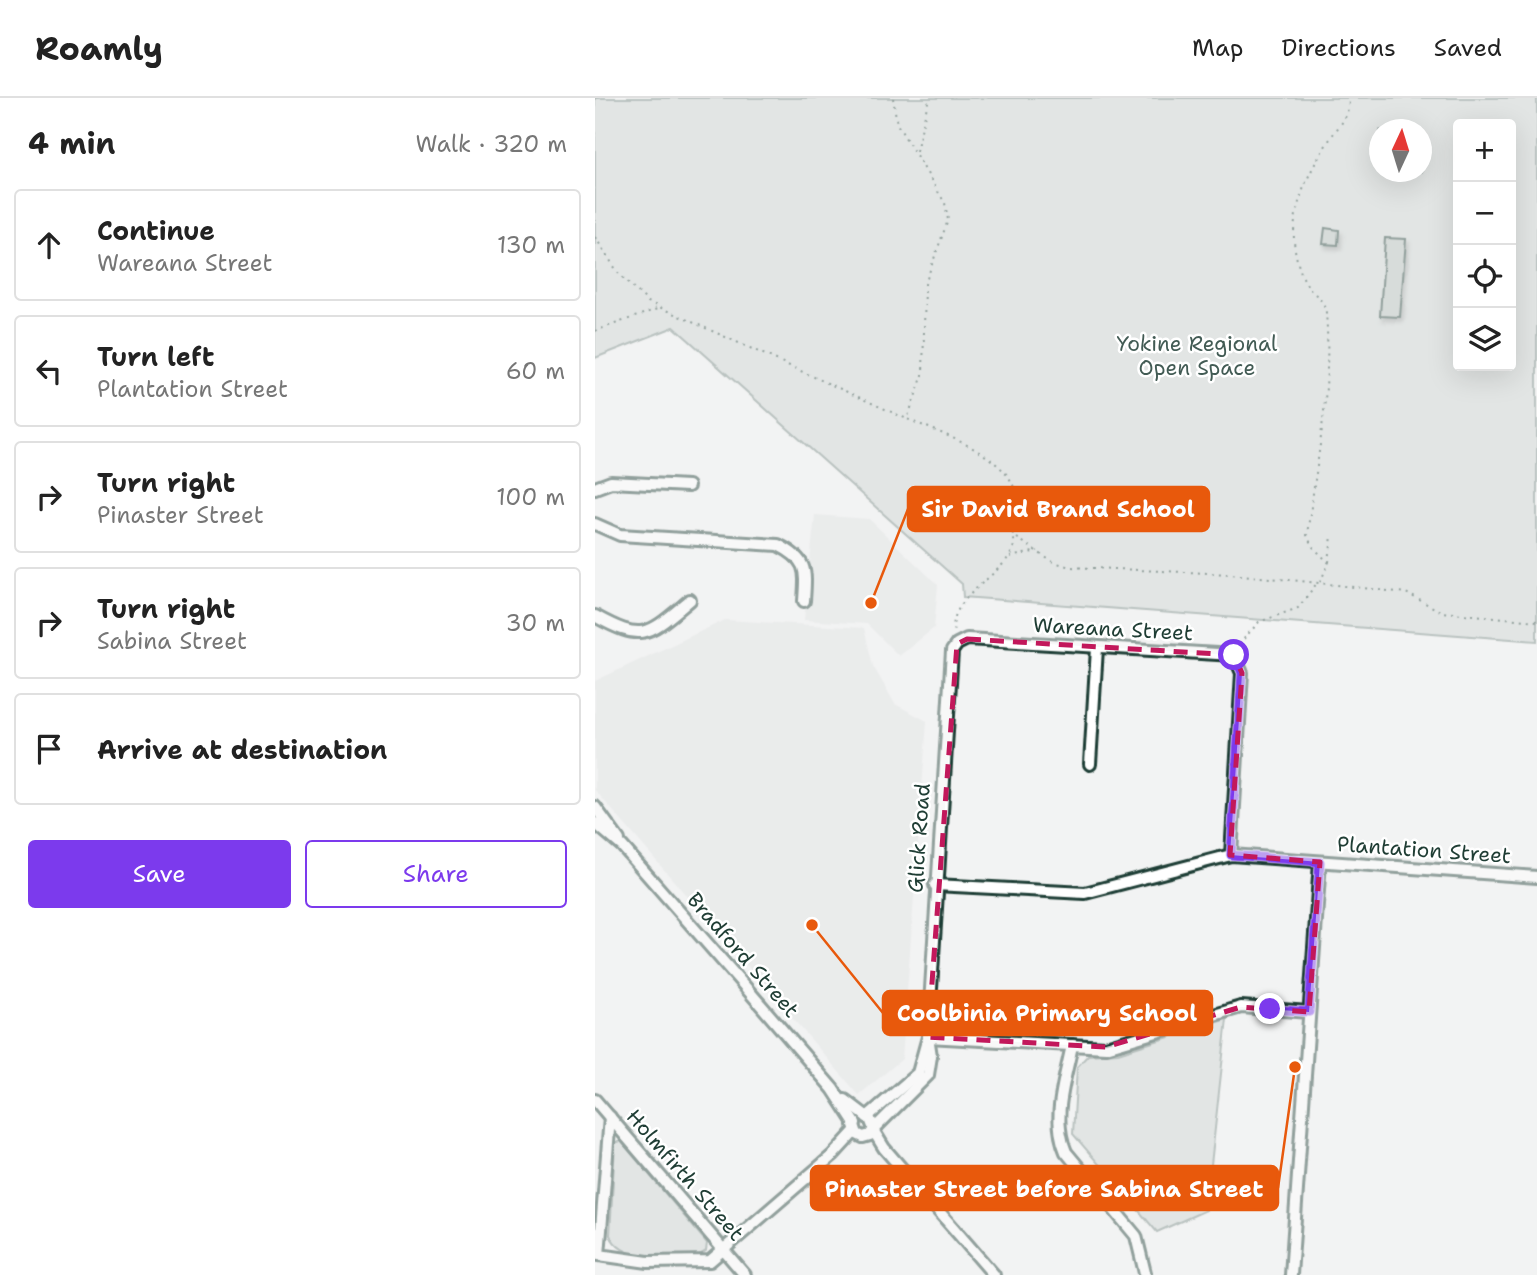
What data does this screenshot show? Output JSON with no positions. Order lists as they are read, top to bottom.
{
  "streets": {
    "street": [
      "Wareana Street",
      "Glick Road",
      "Plantation Street",
      "Bradford Street",
      "Holmfirth Street"
    ]
  },
  "crossings": [
    ["Wareana Street", "Glick Road"],
    ["Glick Road", "Plantation Street"],
    ["Glick Road", "Bradford Street"],
    ["Glick Road", "Holmfirth Street"]
  ],
  "parks": ["Yokine Regional Open Space"],
  "places": ["Sir David Brand School", "Coolbinia Primary School", "Pinaster Street before Sabina Street"],
  "north": "top",
  "page": {
    "header": "Roamly",
    "nav": ["Map", "Directions", "Saved"],
    "heading": ["4 min", "Walk · 320 m"],
    "map_buttons": ["+", "−"],
    "list": [
      ["Continue", "Wareana Street", "130 m"],
      ["Turn left", "Plantation Street", "60 m"],
      ["Turn right", "Pinaster Street", "100 m"],
      ["Turn right", "Sabina Street", "30 m"],
      "Arrive at destination"
    ],
    "buttons": ["Save", "Share"]
  }
}
